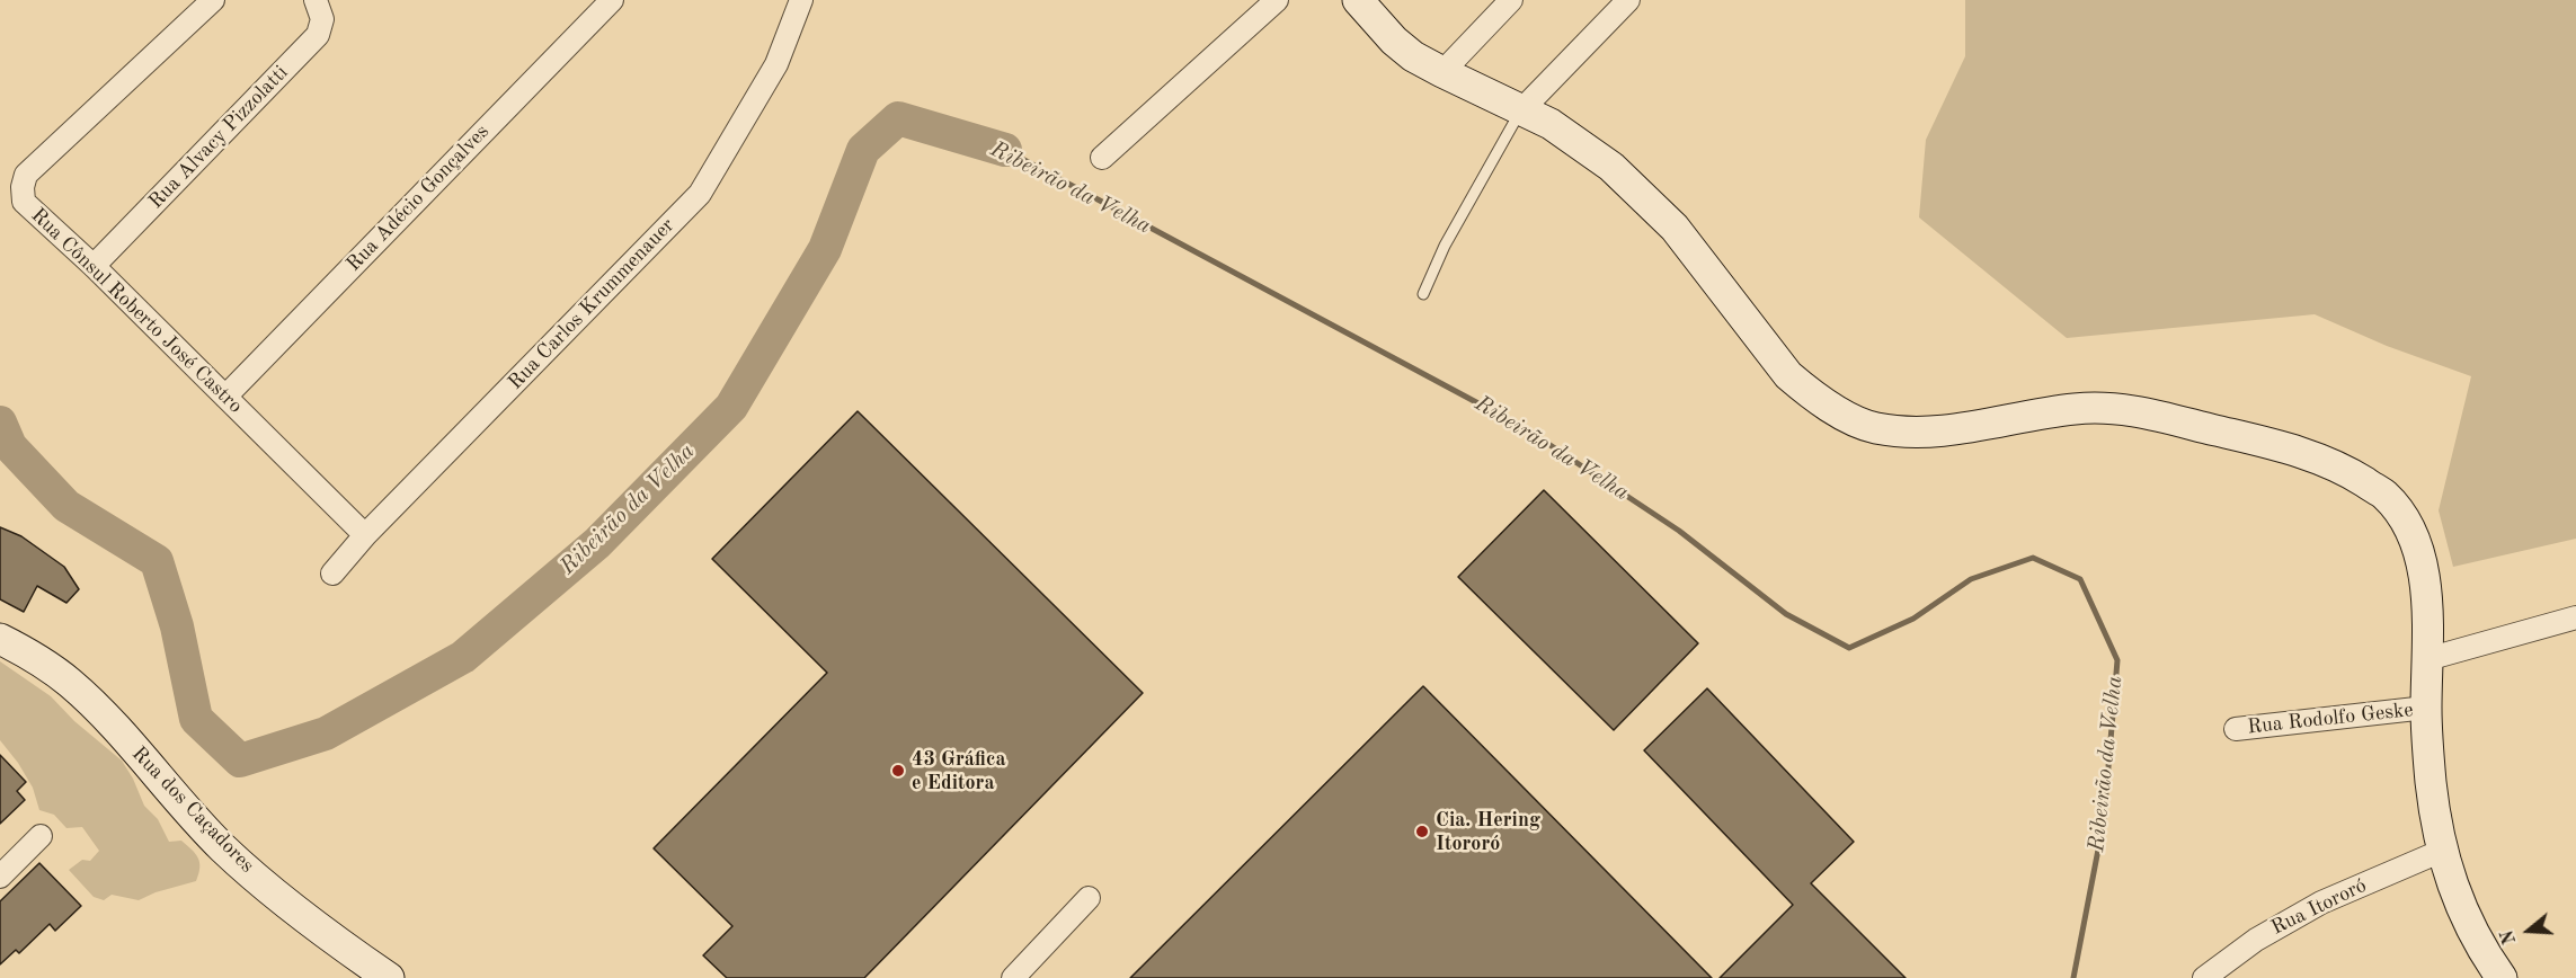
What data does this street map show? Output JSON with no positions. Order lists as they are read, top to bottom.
{
  "streets": {
    "main road": ["Rua dos Caçadores"],
    "street": [
      "Rua Alvacy Pizzolatti",
      "Rua Adécio Gonçalves",
      "Rua Carlos Krummenauer",
      "Rua Cônsul Roberto José Castro",
      "Rua Rodolfo Geske",
      "Rua Itororó"
    ]
  },
  "crossings": [
    ["Rua Alvacy Pizzolatti", "Rua Cônsul Roberto José Castro"],
    ["Rua Adécio Gonçalves", "Rua Cônsul Roberto José Castro"],
    ["Rua Carlos Krummenauer", "Rua Cônsul Roberto José Castro"]
  ],
  "water": ["Ribeirão da Velha"],
  "places": ["43 Gráfica e Editora", "Cia. Hering Itororó"],
  "north": "left"
}
